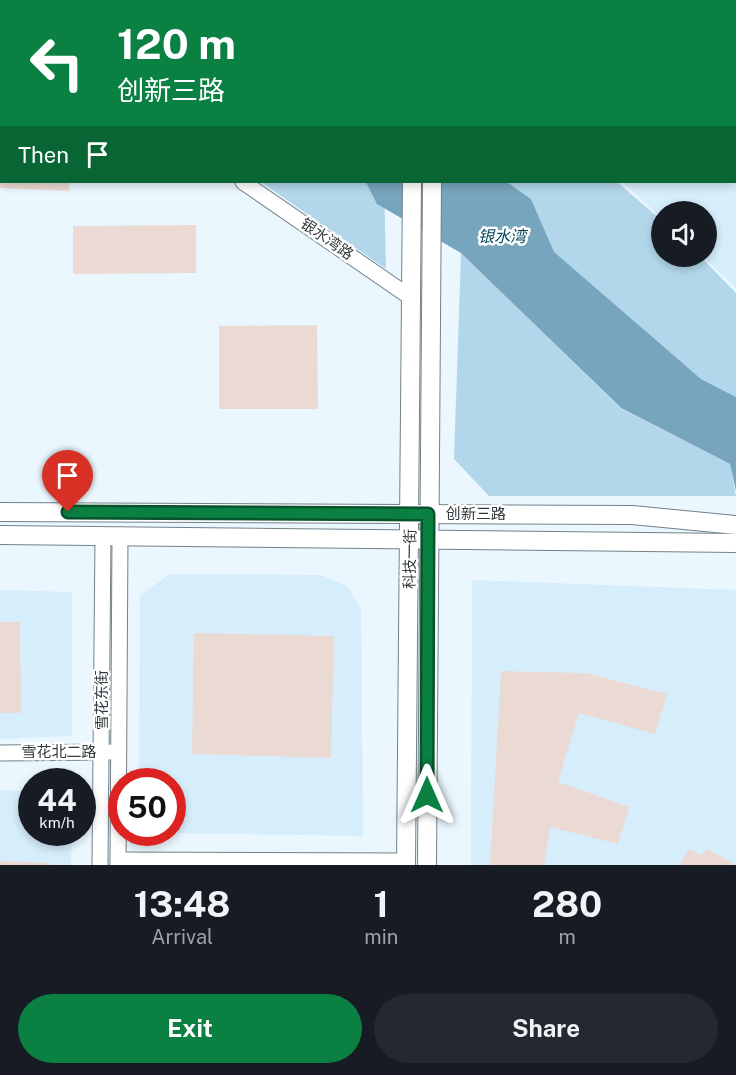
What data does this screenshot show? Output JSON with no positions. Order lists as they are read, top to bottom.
{
  "streets": {
    "main road": ["创新三路", "科技一街"],
    "street": ["银水湾路", "雪花东街", "雪花北二路"]
  },
  "crossings": [
    ["银水湾路", "科技一街"],
    ["创新三路", "科技一街"],
    ["创新三路", "雪花东街"],
    ["雪花东街", "雪花北二路"]
  ],
  "water": ["银水湾"],
  "page": {
    "turn": ["120 m", "创新三路"],
    "then": "Then",
    "speed": "44 km/h",
    "limit": "50",
    "eta": [
      "13:48",
      "Arrival",
      "1",
      "min",
      "280",
      "m"
    ],
    "buttons": ["Exit", "Share"]
  }
}
